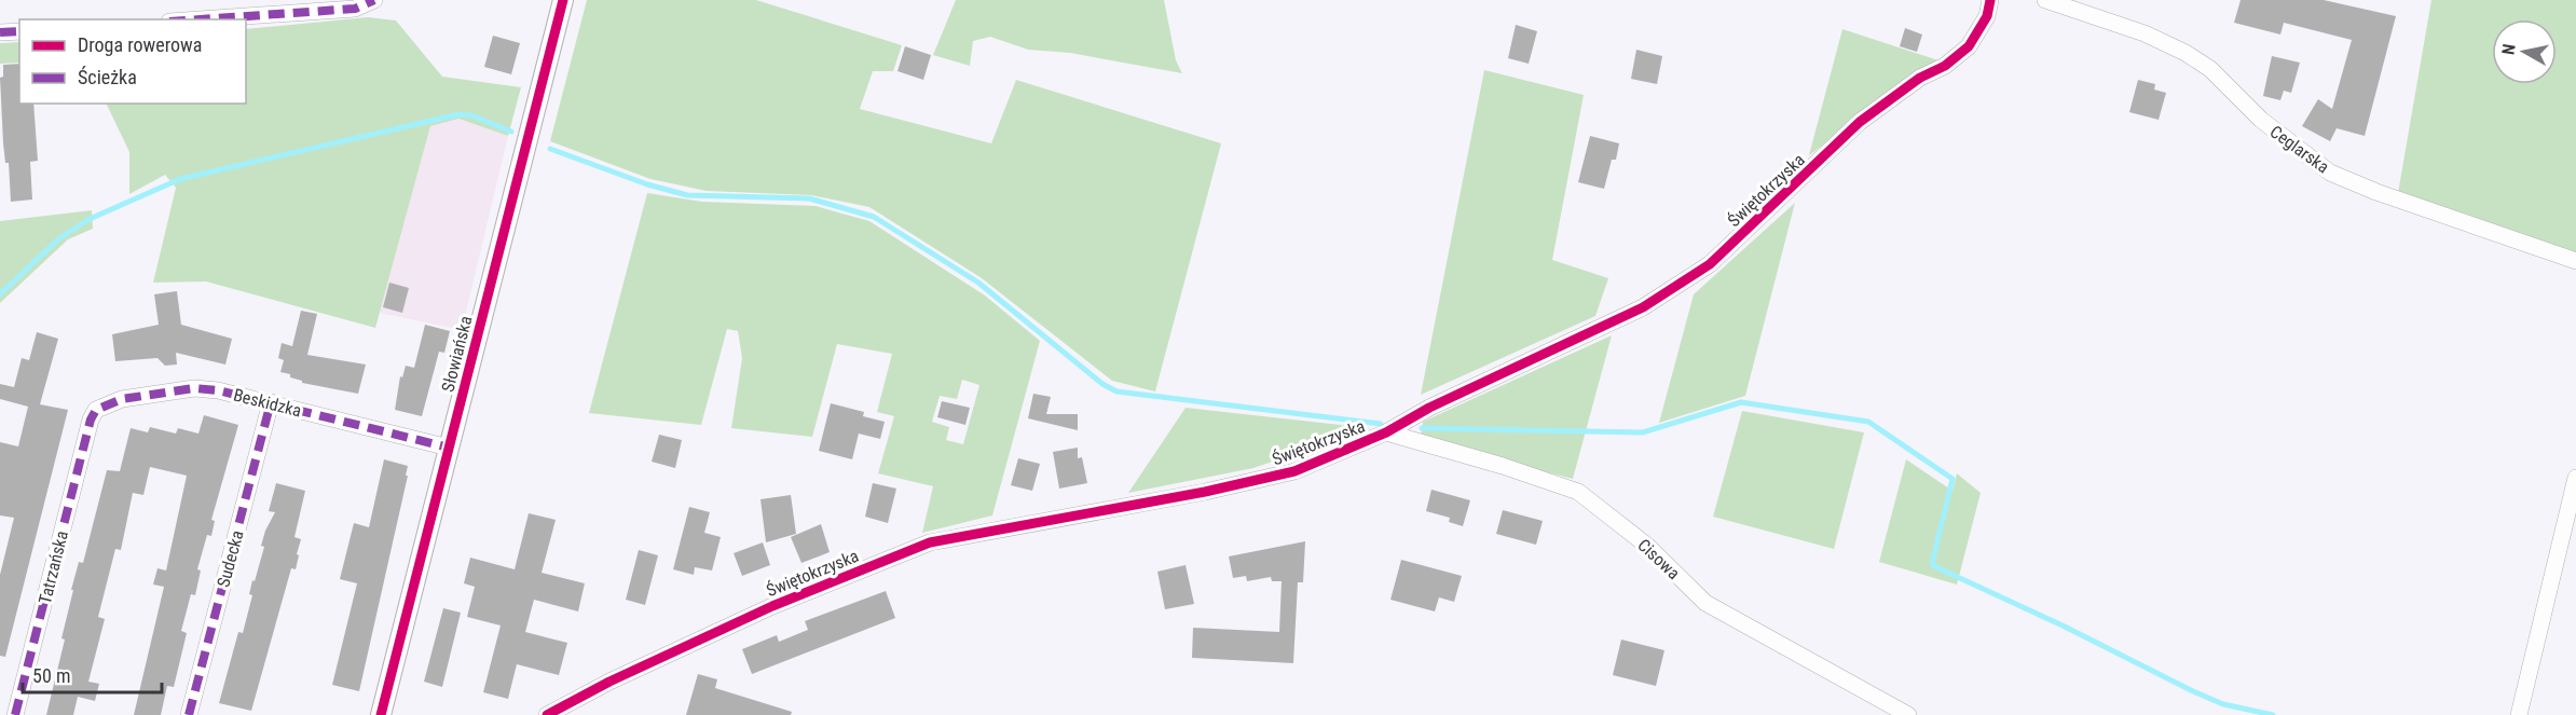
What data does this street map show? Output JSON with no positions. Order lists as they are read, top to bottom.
{
  "streets": {
    "street": [
      "Ceglarska",
      "Świętokrzyska",
      "Słowiańska",
      "Beskidzka",
      "Sudecka",
      "Cisowa",
      "Tatrzańska"
    ]
  },
  "crossings": [
    ["Świętokrzyska", "Cisowa"],
    ["Słowiańska", "Beskidzka"],
    ["Beskidzka", "Sudecka"],
    ["Beskidzka", "Tatrzańska"]
  ],
  "legend": ["Droga rowerowa", "Ścieżka"],
  "scale_bar": "50 m",
  "north": "left"
}
